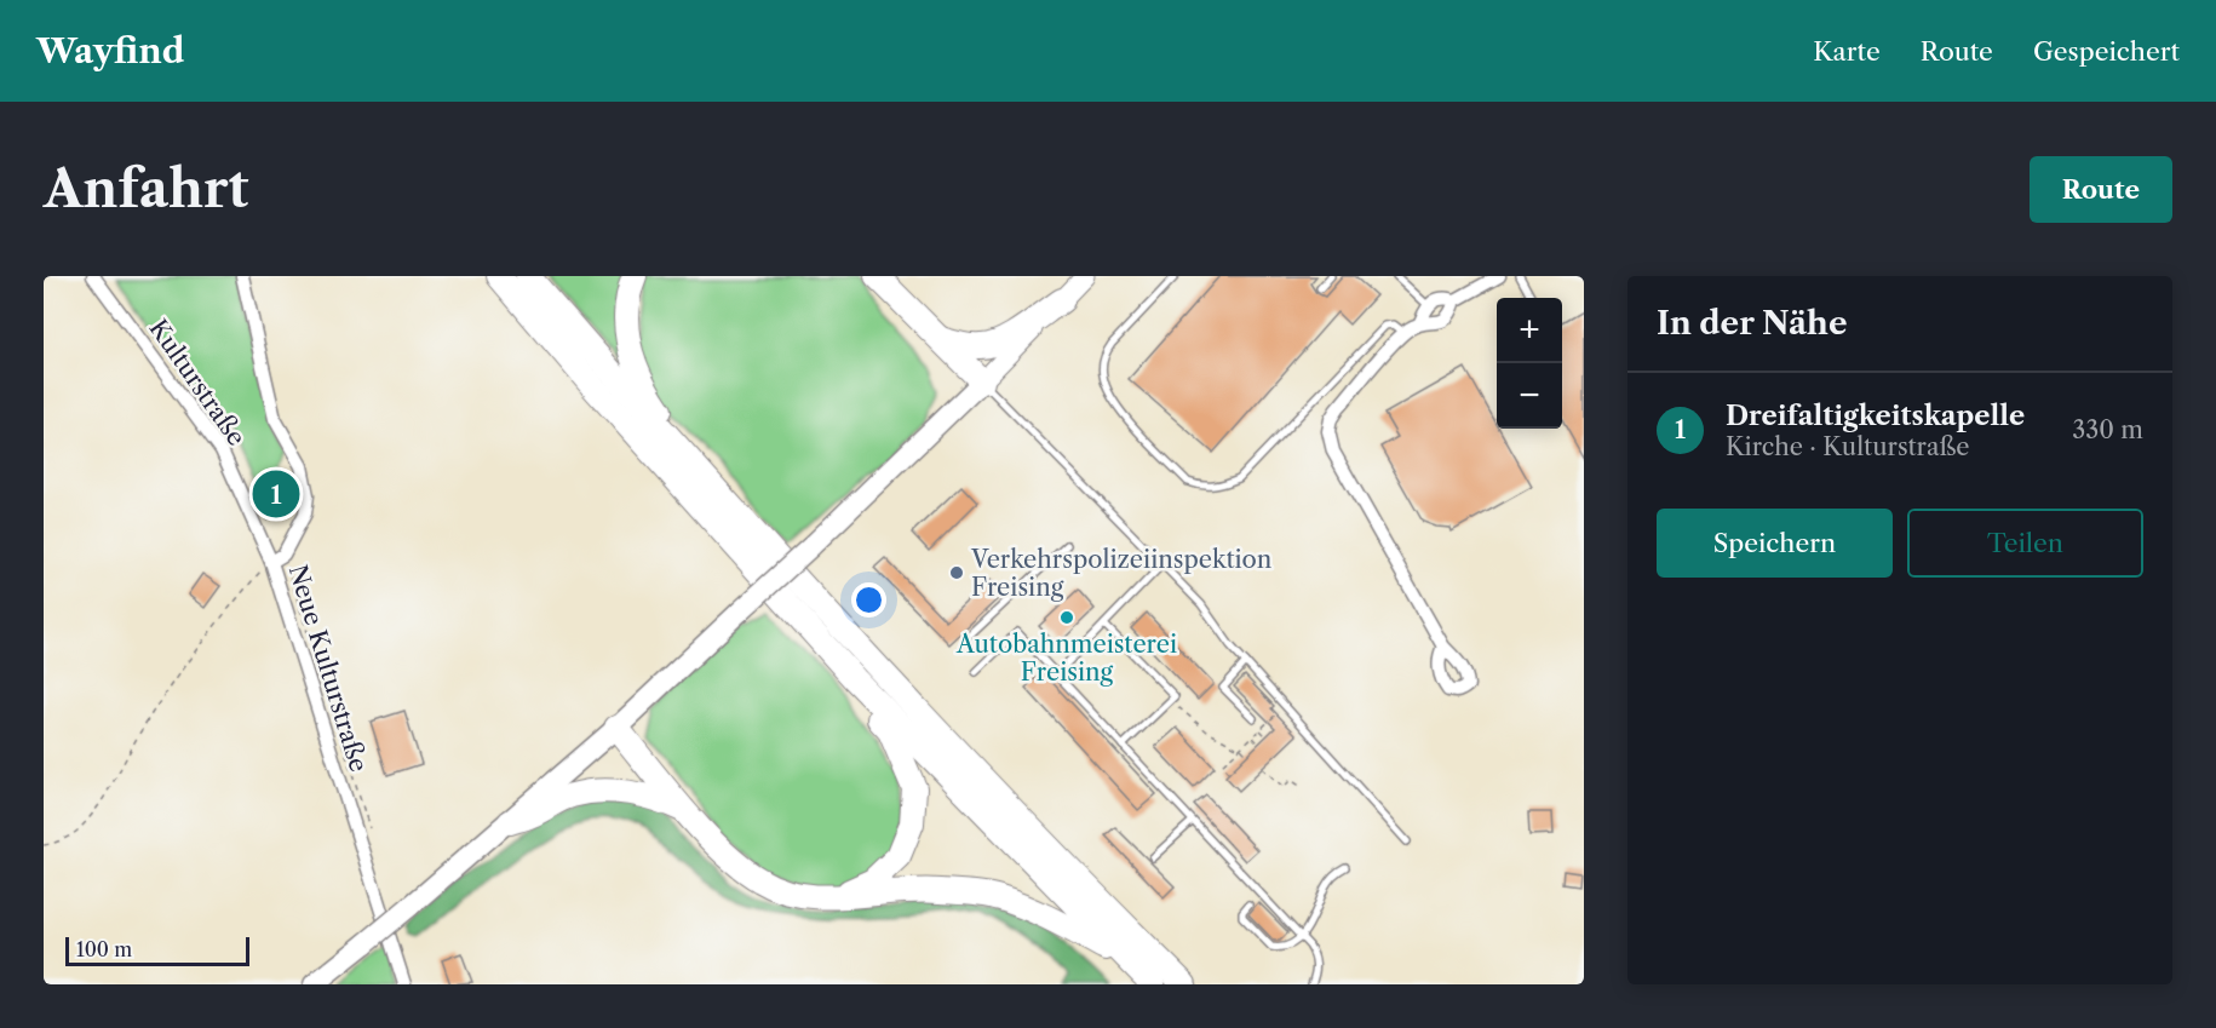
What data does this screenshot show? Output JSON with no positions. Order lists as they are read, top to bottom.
{
  "streets": {
    "street": ["Kulturstraße", "Neue Kulturstraße"]
  },
  "crossings": [
    ["Kulturstraße", "Neue Kulturstraße"]
  ],
  "places": ["Verkehrspolizeiinspektion Freising", "Autobahnmeisterei Freising"],
  "scale_bar": "100 m",
  "page": {
    "header": "Wayfind",
    "nav": ["Karte", "Route", "Gespeichert"],
    "buttons": [
      "Route",
      ["Speichern", "Teilen"]
    ],
    "title": "Anfahrt",
    "heading": "In der Nähe",
    "map_buttons": ["+", "−"],
    "list": [
      {
        "mark": "1",
        "name": "Dreifaltigkeitskapelle",
        "note": "Kirche · Kulturstraße",
        "value": "330 m"
      }
    ],
    "pins": "1",
    "scale": "100 m"
  }
}
